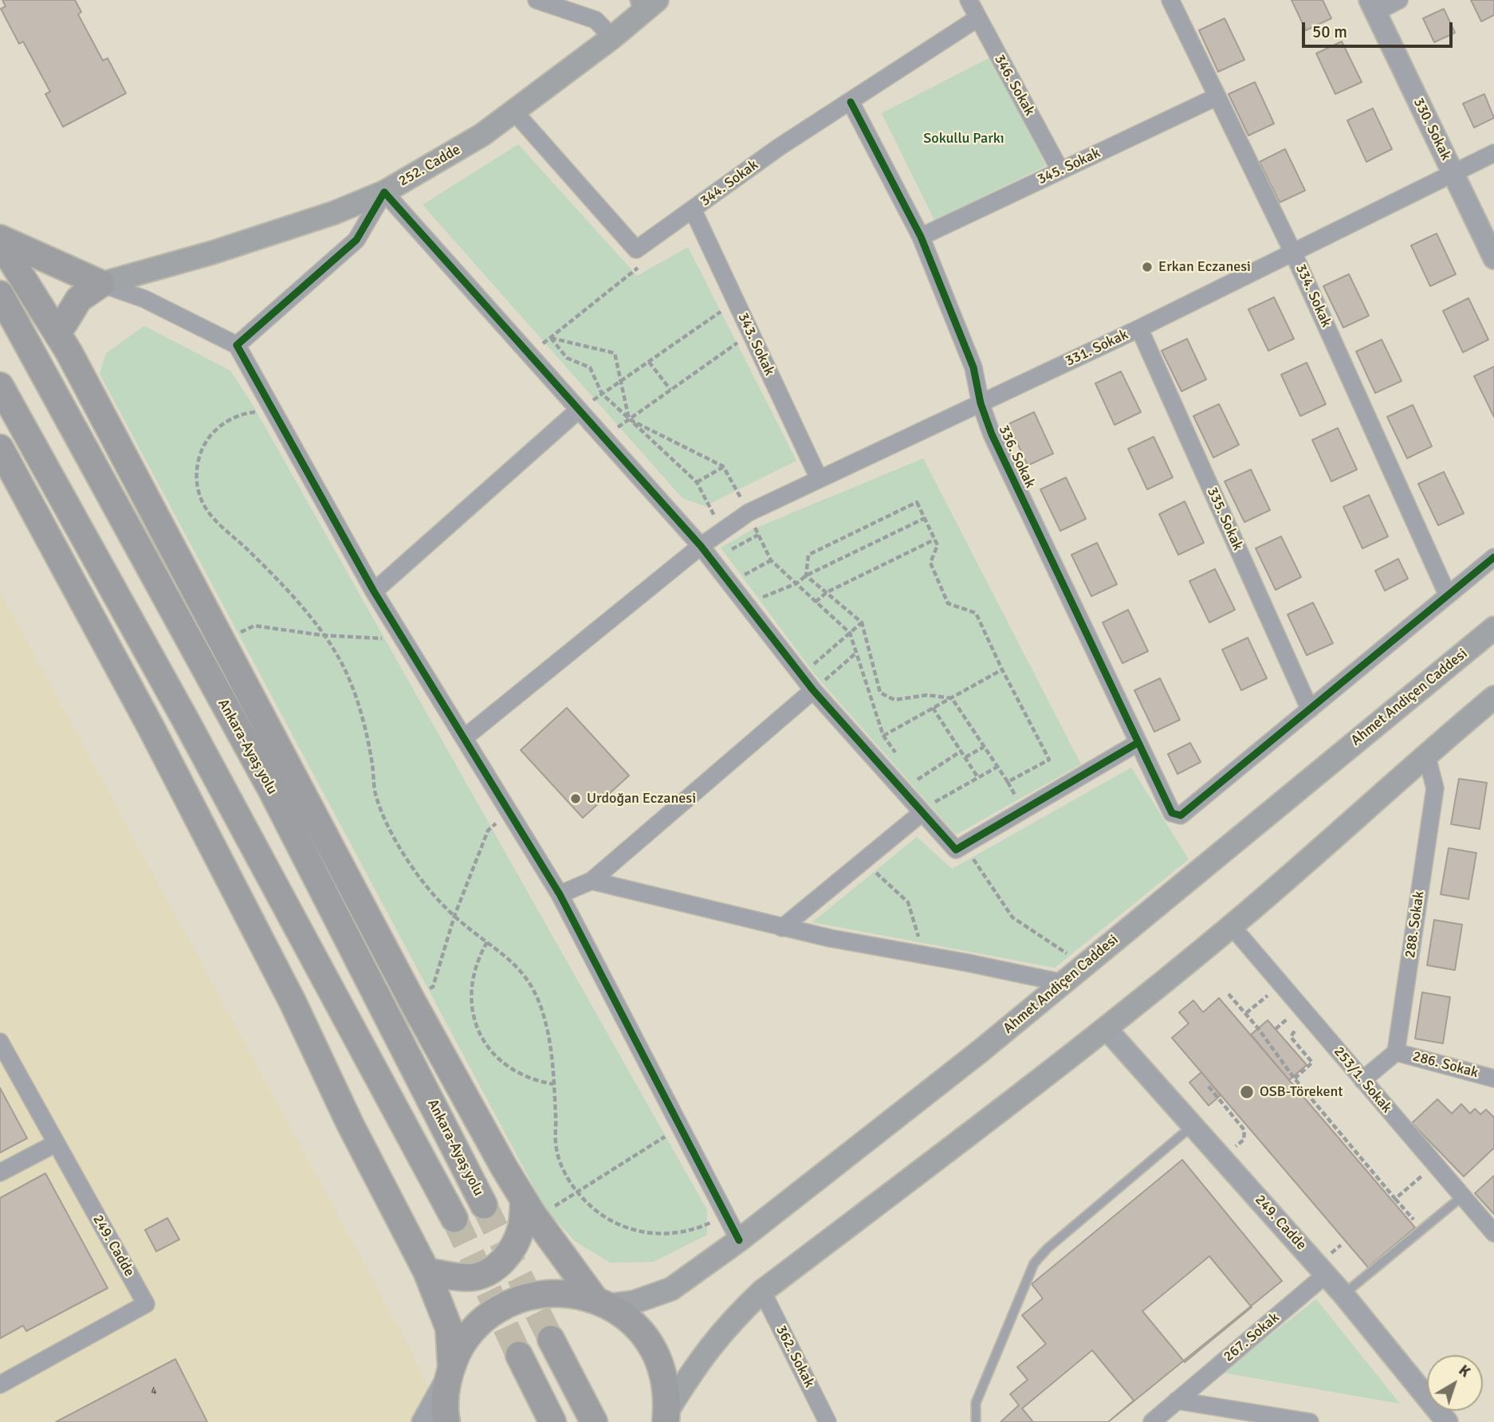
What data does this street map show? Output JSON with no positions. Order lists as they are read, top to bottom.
{
  "streets": {
    "highway": ["Ankara-Ayaş yolu"],
    "main road": ["252. Cadde", "Ahmet Andiçen Caddesi"],
    "street": [
      "346. Sokak",
      "330. Sokak",
      "345. Sokak",
      "344. Sokak",
      "334. Sokak",
      "343. Sokak",
      "331. Sokak",
      "336. Sokak",
      "335. Sokak",
      "288. Sokak",
      "286. Sokak",
      "253/1. Sokak",
      "249. Cadde",
      "267. Sokak",
      "362. Sokak"
    ]
  },
  "crossings": [
    ["346. Sokak", "345. Sokak"],
    ["346. Sokak", "344. Sokak"],
    ["330. Sokak", "331. Sokak"],
    ["252. Cadde", "344. Sokak"],
    ["345. Sokak", "334. Sokak"],
    ["345. Sokak", "336. Sokak"],
    ["344. Sokak", "343. Sokak"],
    ["344. Sokak", "336. Sokak"],
    ["334. Sokak", "331. Sokak"],
    ["343. Sokak", "331. Sokak"],
    ["331. Sokak", "336. Sokak"],
    ["331. Sokak", "335. Sokak"],
    ["336. Sokak", "335. Sokak"],
    ["288. Sokak", "286. Sokak"],
    ["249. Cadde", "267. Sokak"]
  ],
  "parks": ["Sokullu Parkı"],
  "places": ["Erkan Eczanesi", "Urdoğan Eczanesi", "OSB-Törekent"],
  "house_numbers": ["4"],
  "scale_bar": "50 m",
  "north": "top right"
}
